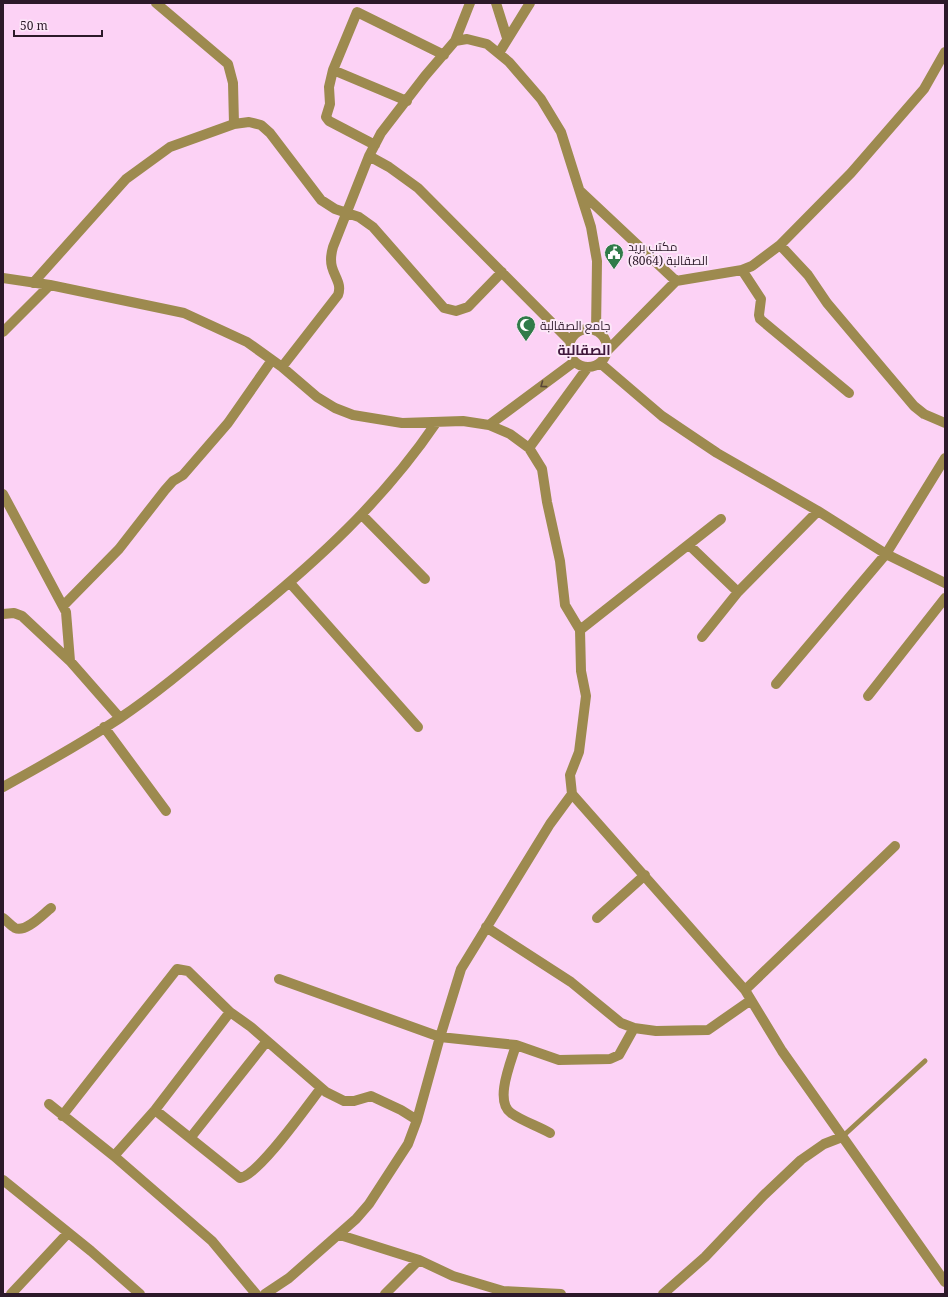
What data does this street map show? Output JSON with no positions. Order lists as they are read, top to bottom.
{
  "districts": ["الصقالبة"],
  "places": {
    "public building": ["مكتب بريد الصقالبة (8064)"],
    "mosque": ["جامع الصقالبة"]
  },
  "scale_bar": "50 m"
}
